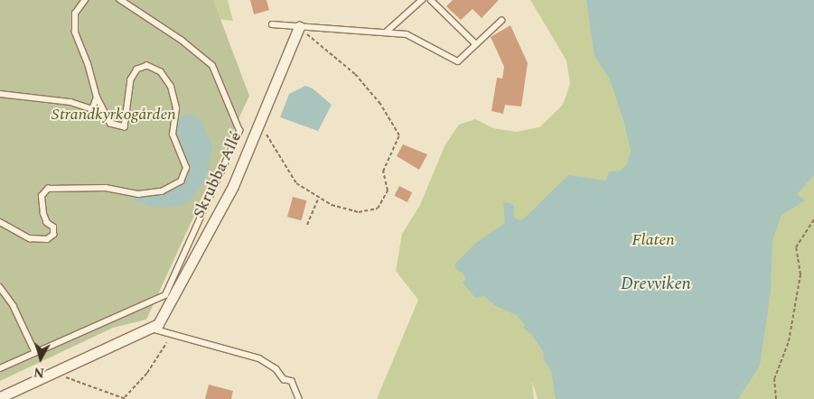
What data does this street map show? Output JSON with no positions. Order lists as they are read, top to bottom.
{
  "streets": {
    "street": ["Skrubba Allé"]
  },
  "water": ["Drevviken"],
  "parks": ["Strandkyrkogården", "Flaten"],
  "north": "bottom"
}
